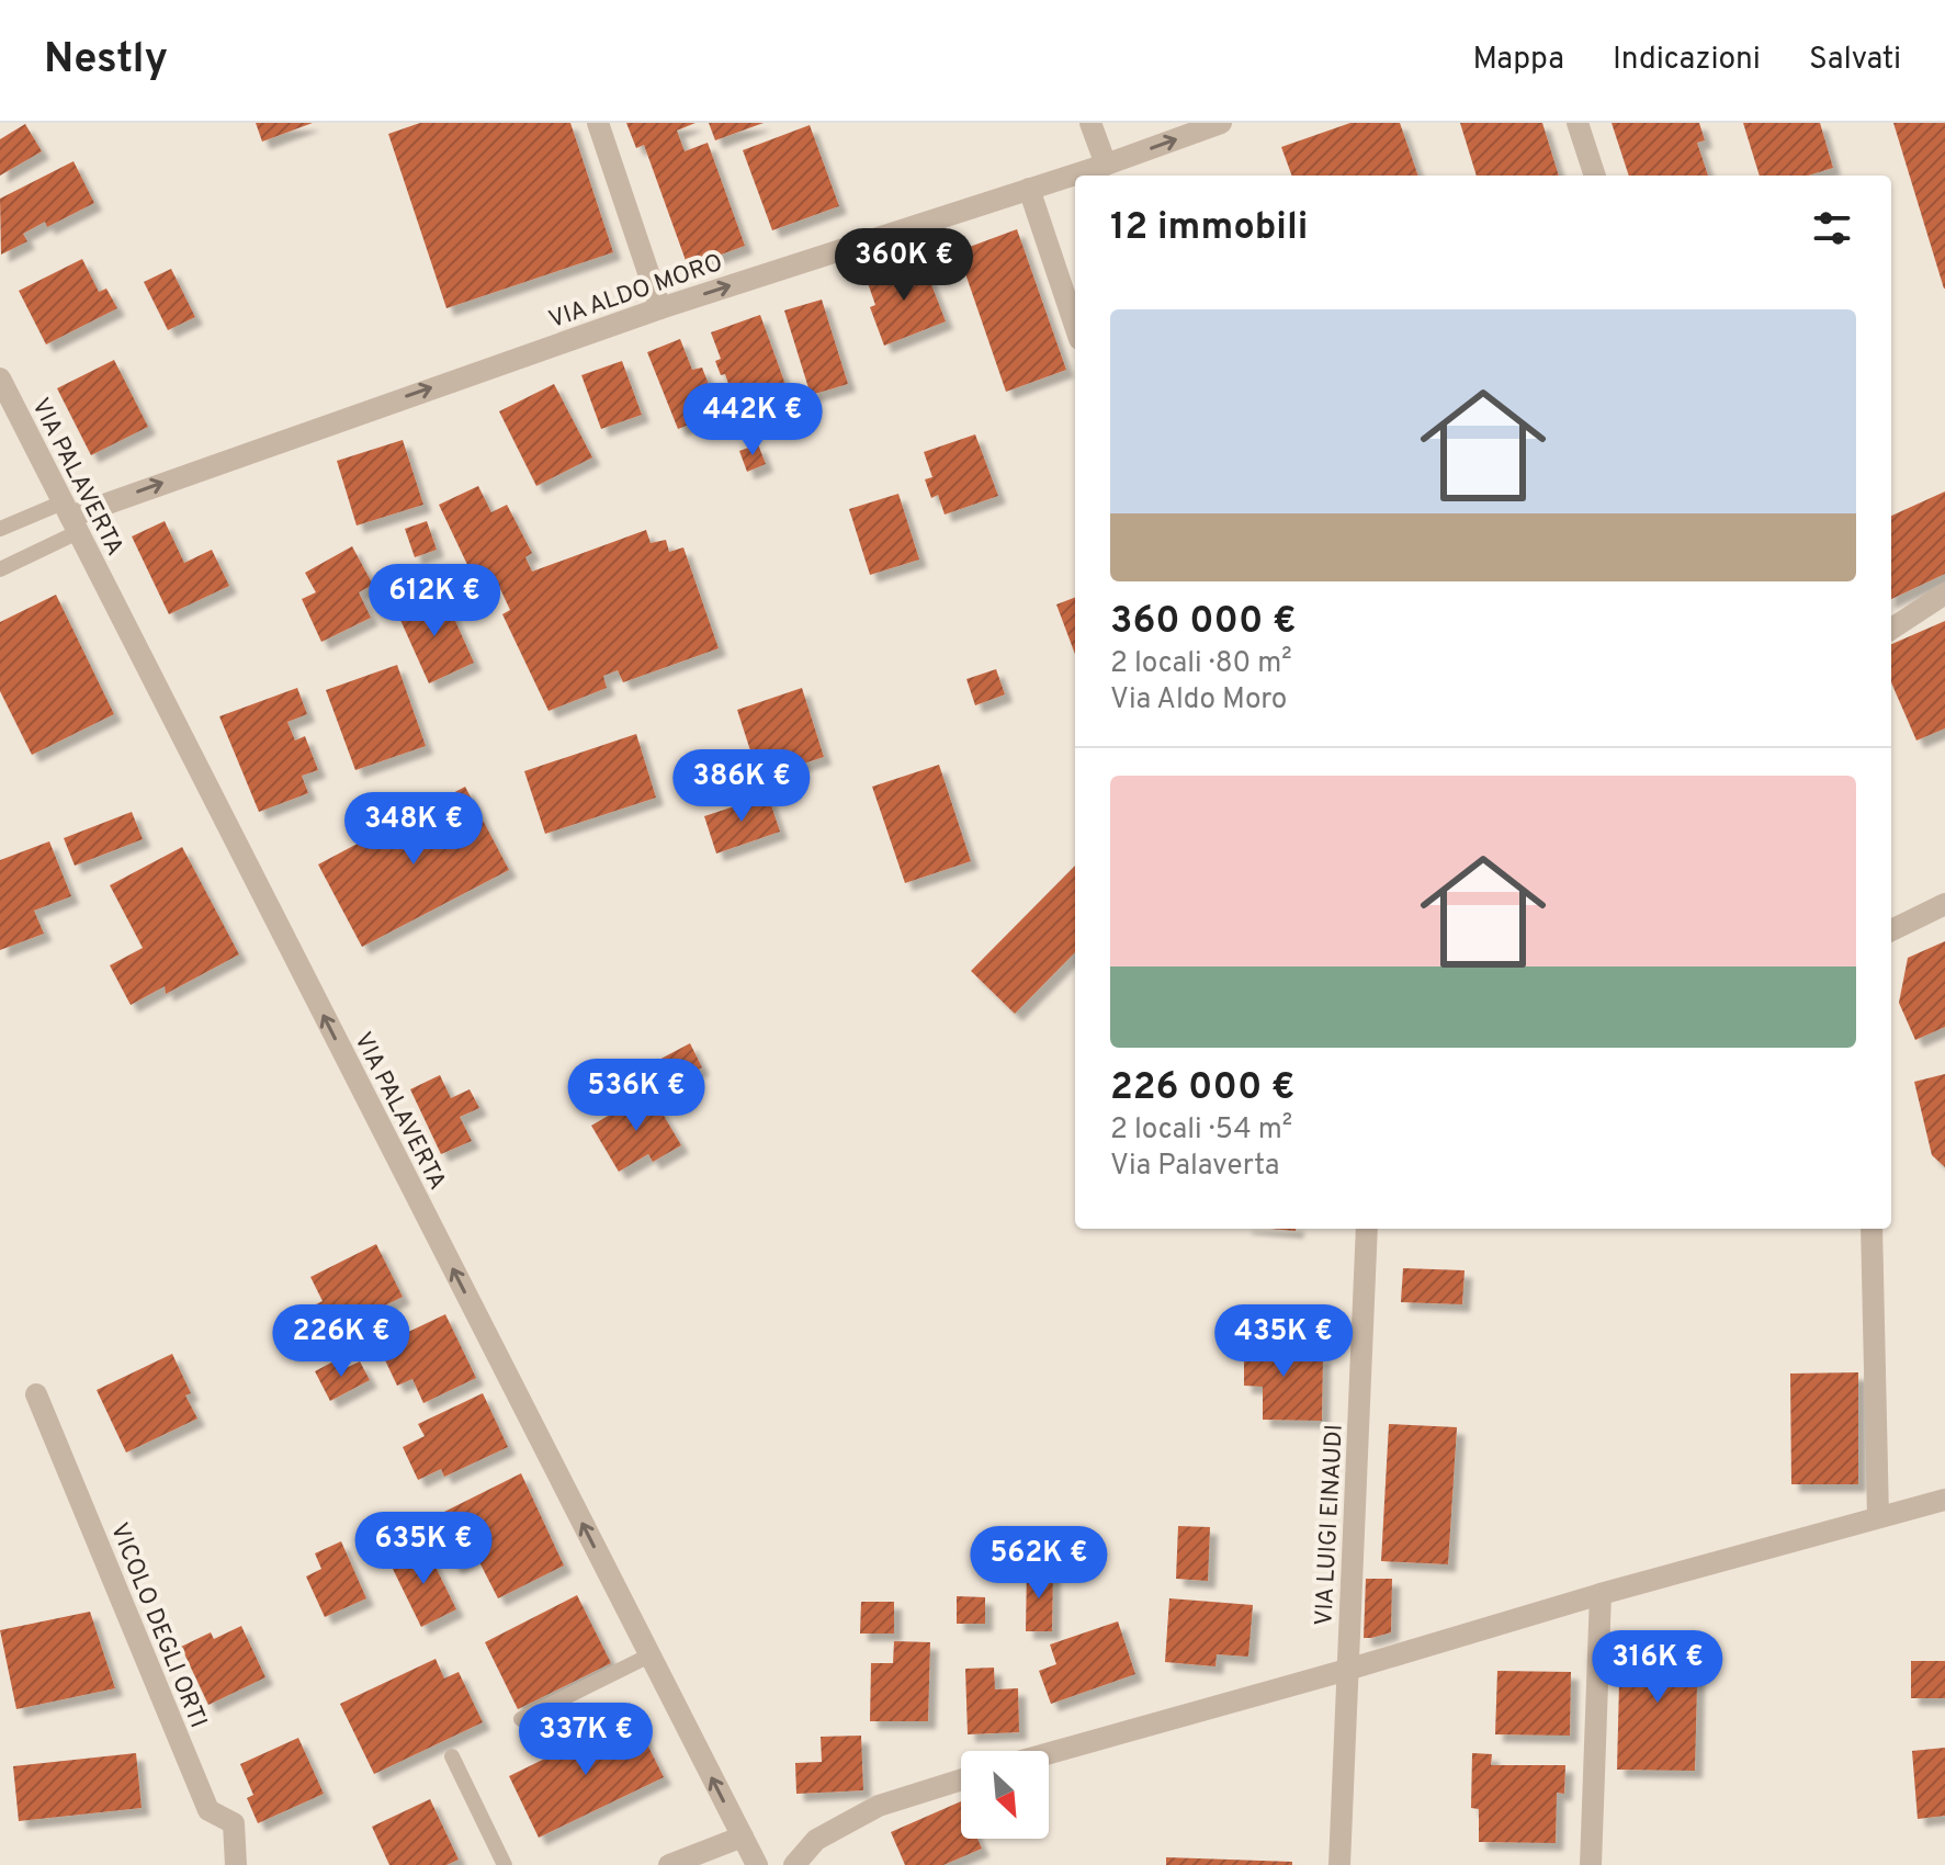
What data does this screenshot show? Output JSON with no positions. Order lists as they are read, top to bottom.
{
  "streets": {
    "street": [
      "VIA ALDO MORO",
      "VIA PALAVERTA",
      "VIA LUIGI EINAUDI",
      "VICOLO DEGLI ORTI"
    ]
  },
  "crossings": [
    ["VIA ALDO MORO", "VIA PALAVERTA"]
  ],
  "one_way": ["VIA ALDO MORO", "VIA PALAVERTA"],
  "north": "bottom right",
  "page": {
    "header": "Nestly",
    "nav": ["Mappa", "Indicazioni", "Salvati"],
    "heading": "12 immobili",
    "price": [
      "360K €",
      "442K €",
      "612K €",
      "386K €",
      "348K €",
      "536K €",
      "226K €",
      "435K €",
      "635K €",
      "562K €",
      "316K €",
      "337K €"
    ],
    "list": [
      {
        "name": "360 000 €",
        "note": "2 locali · 80 m² · Via Aldo Moro"
      },
      {
        "name": "226 000 €",
        "note": "2 locali · 54 m² · Via Palaverta"
      }
    ]
  }
}
